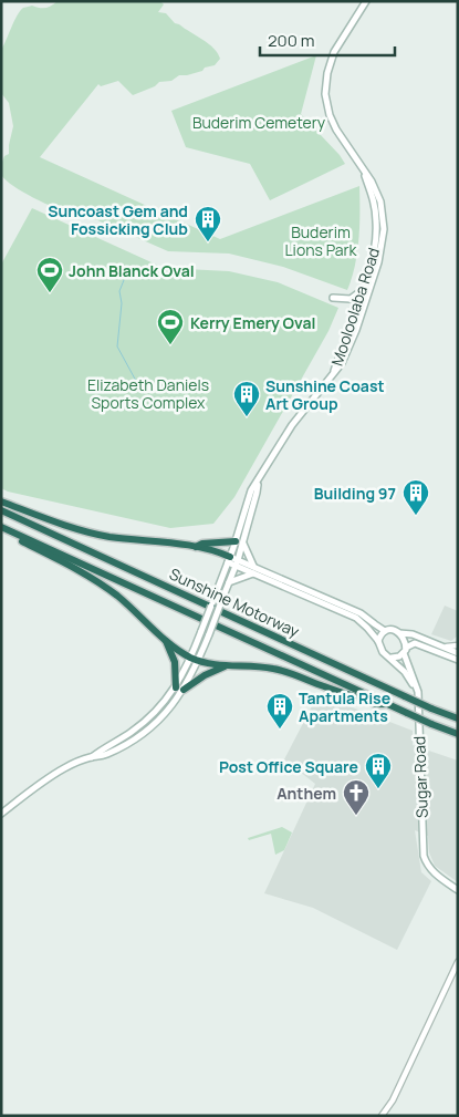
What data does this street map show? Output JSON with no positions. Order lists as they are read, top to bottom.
{
  "streets": {
    "highway": ["Sunshine Motorway"],
    "main road": ["Mooloolaba Road", "Sugar Road"]
  },
  "parks": ["Buderim Cemetery", "Buderim Lions Park", "Elizabeth Daniels Sports Complex"],
  "places": {
    "building": [
      "Suncoast Gem and Fossicking Club",
      "Sunshine Coast Art Group",
      "Building 97",
      "Tantula Rise Apartments",
      "Post Office Square"
    ],
    "sports": ["John Blanck Oval", "Kerry Emery Oval"],
    "church": ["Anthem"]
  },
  "scale_bar": "200 m"
}
